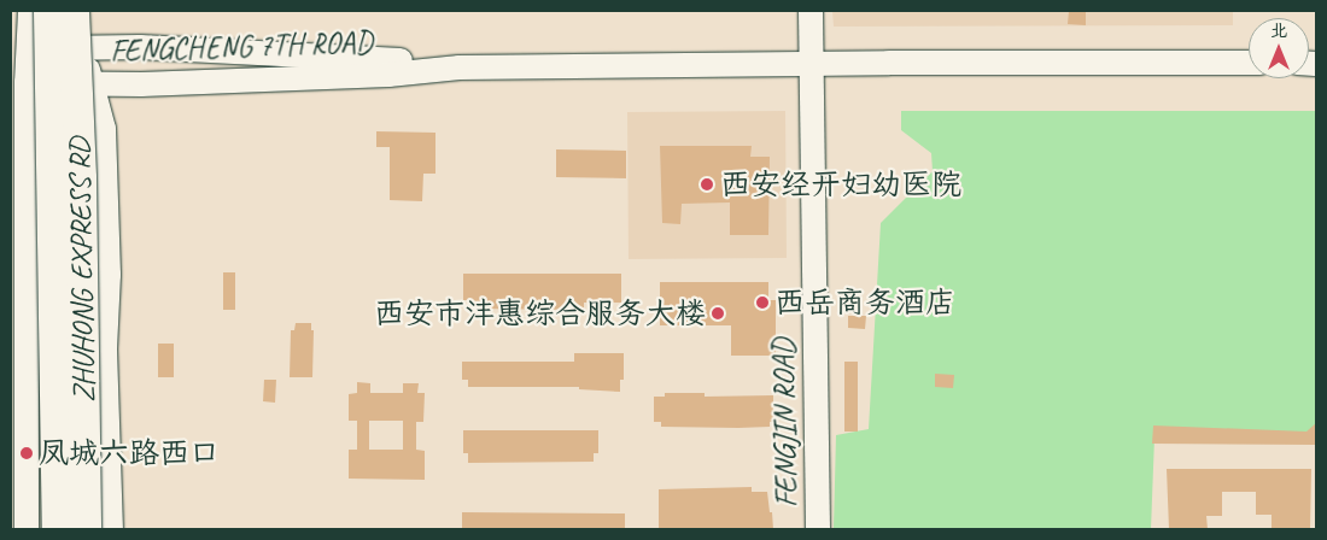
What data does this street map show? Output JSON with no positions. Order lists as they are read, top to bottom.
{
  "streets": {
    "highway": ["ZHUHONG EXPRESS RD"],
    "street": ["FENGCHENG 7TH ROAD", "FENGJIN ROAD"]
  },
  "crossings": [
    ["FENGCHENG 7TH ROAD", "FENGJIN ROAD"]
  ],
  "places": [
    "西安经开妇幼医院",
    "西岳商务酒店",
    "西安市沣惠综合服务大楼",
    "凤城六路西口"
  ],
  "north": "top"
}
